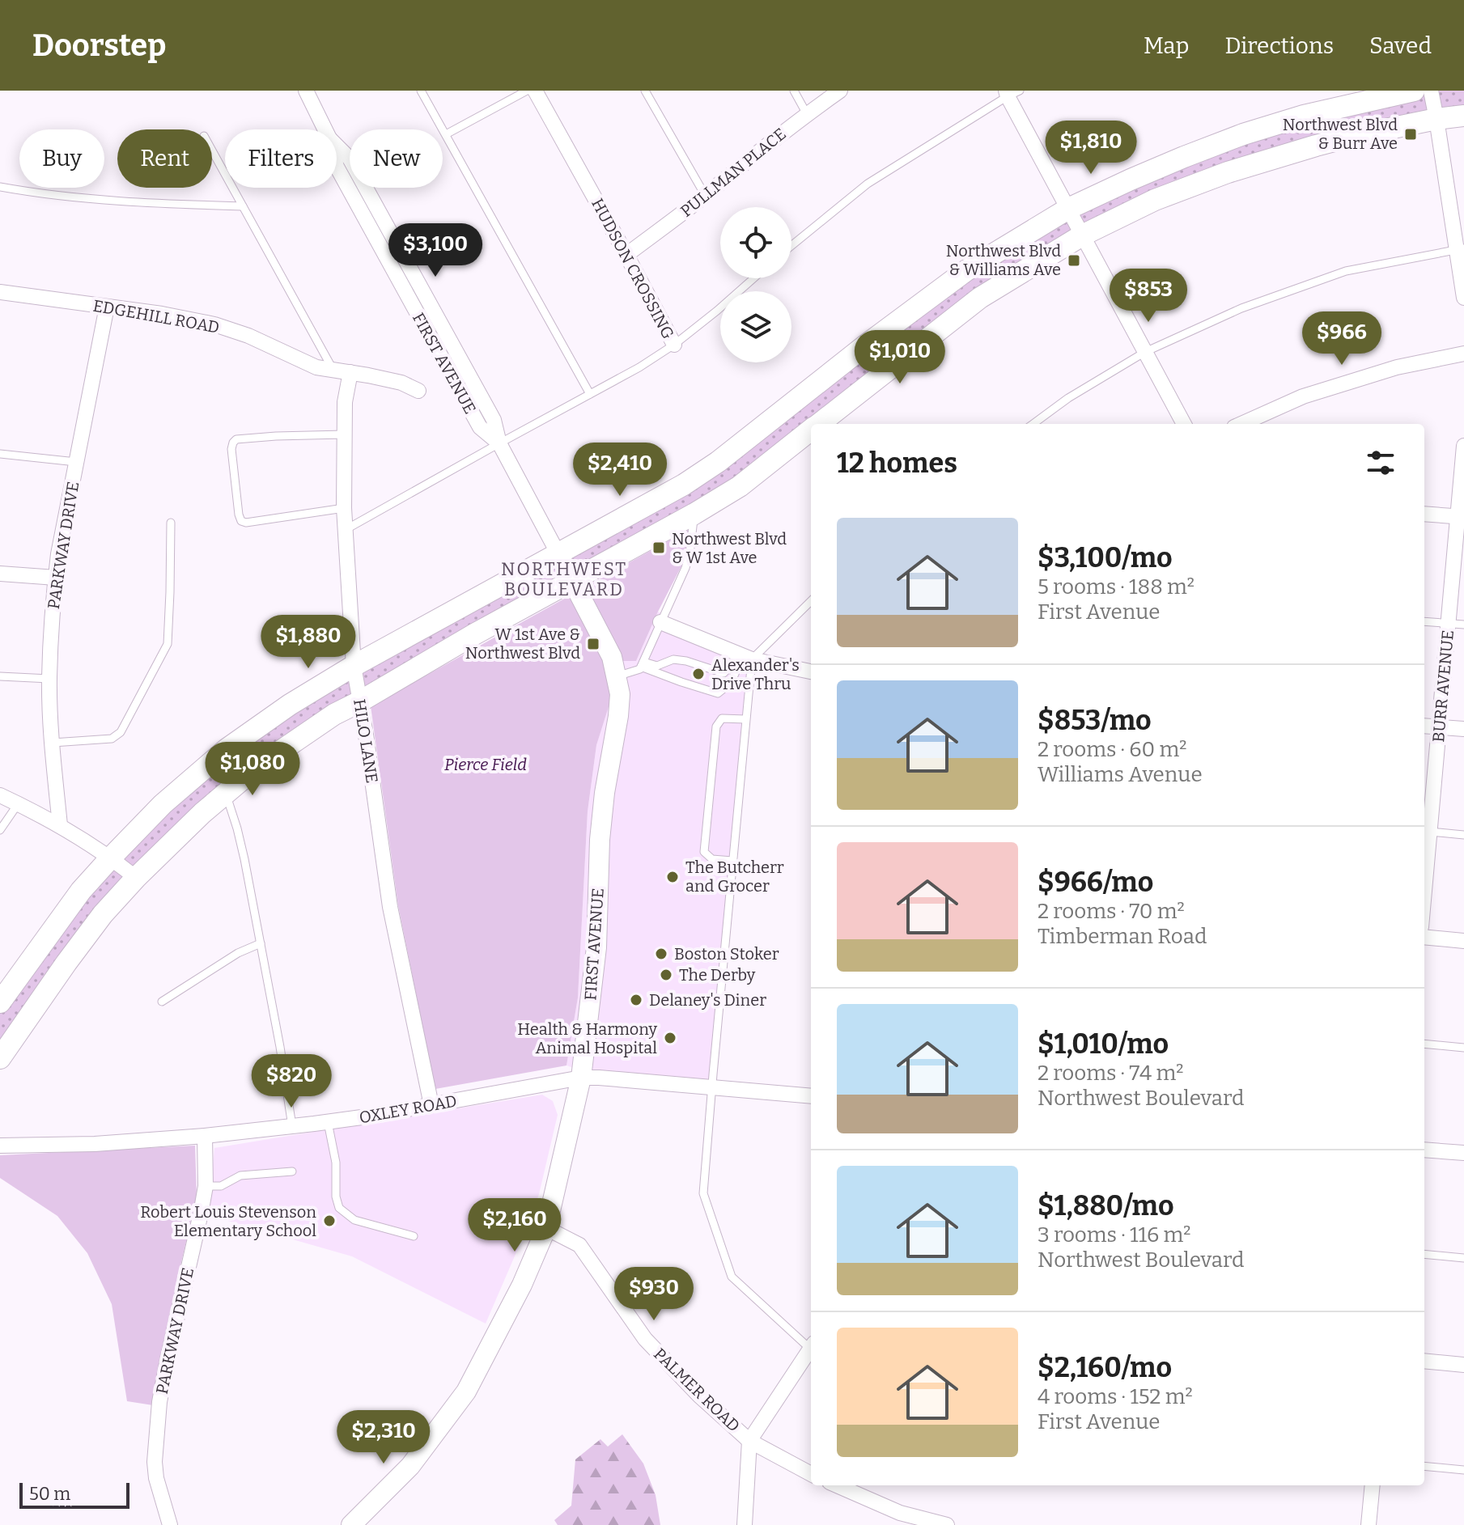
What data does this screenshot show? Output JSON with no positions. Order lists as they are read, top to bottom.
{
  "streets": {
    "street": [
      "PULLMAN PLACE",
      "HUDSON CROSSING",
      "EDGEHILL ROAD",
      "FIRST AVENUE",
      "PARKWAY DRIVE",
      "BURR AVENUE",
      "HILO LANE",
      "OXLEY ROAD",
      "PALMER ROAD"
    ]
  },
  "crossings": [
    ["PULLMAN PLACE", "HUDSON CROSSING"],
    ["EDGEHILL ROAD", "PARKWAY DRIVE"],
    ["EDGEHILL ROAD", "HILO LANE"],
    ["FIRST AVENUE", "OXLEY ROAD"],
    ["FIRST AVENUE", "PALMER ROAD"],
    ["PARKWAY DRIVE", "OXLEY ROAD"],
    ["HILO LANE", "OXLEY ROAD"]
  ],
  "districts": ["NORTHWEST BOULEVARD"],
  "parks": ["Pierce Field"],
  "places": {
    "transit": [
      "Northwest Blvd & Burr Ave",
      "Northwest Blvd & Williams Ave",
      "Northwest Blvd & W 1st Ave",
      "W 1st Ave & Northwest Blvd"
    ],
    "other": [
      "Alexander's Drive Thru",
      "The Butcherr and Grocer",
      "Boston Stoker",
      "The Derby",
      "Delaney's Diner",
      "Health & Harmony Animal Hospital",
      "Robert Louis Stevenson Elementary School"
    ]
  },
  "scale_bar": "50 m",
  "page": {
    "header": "Doorstep",
    "nav": ["Map", "Directions", "Saved"],
    "price": [
      "$1,810",
      "$3,100",
      "$853",
      "$966",
      "$1,010",
      "$2,410",
      "$1,880",
      "$1,080",
      "$820",
      "$2,160",
      "$930",
      "$2,310"
    ],
    "chip": [
      "Buy",
      "Rent",
      "Filters",
      "New"
    ],
    "heading": "12 homes",
    "list": [
      {
        "name": "$3,100/mo",
        "note": "5 rooms · 188 m² · First Avenue"
      },
      {
        "name": "$853/mo",
        "note": "2 rooms · 60 m² · Williams Avenue"
      },
      {
        "name": "$966/mo",
        "note": "2 rooms · 70 m² · Timberman Road"
      },
      {
        "name": "$1,010/mo",
        "note": "2 rooms · 74 m² · Northwest Boulevard"
      },
      {
        "name": "$1,880/mo",
        "note": "3 rooms · 116 m² · Northwest Boulevard"
      },
      {
        "name": "$2,160/mo",
        "note": "4 rooms · 152 m² · First Avenue"
      }
    ],
    "scale": "50 m"
  }
}
